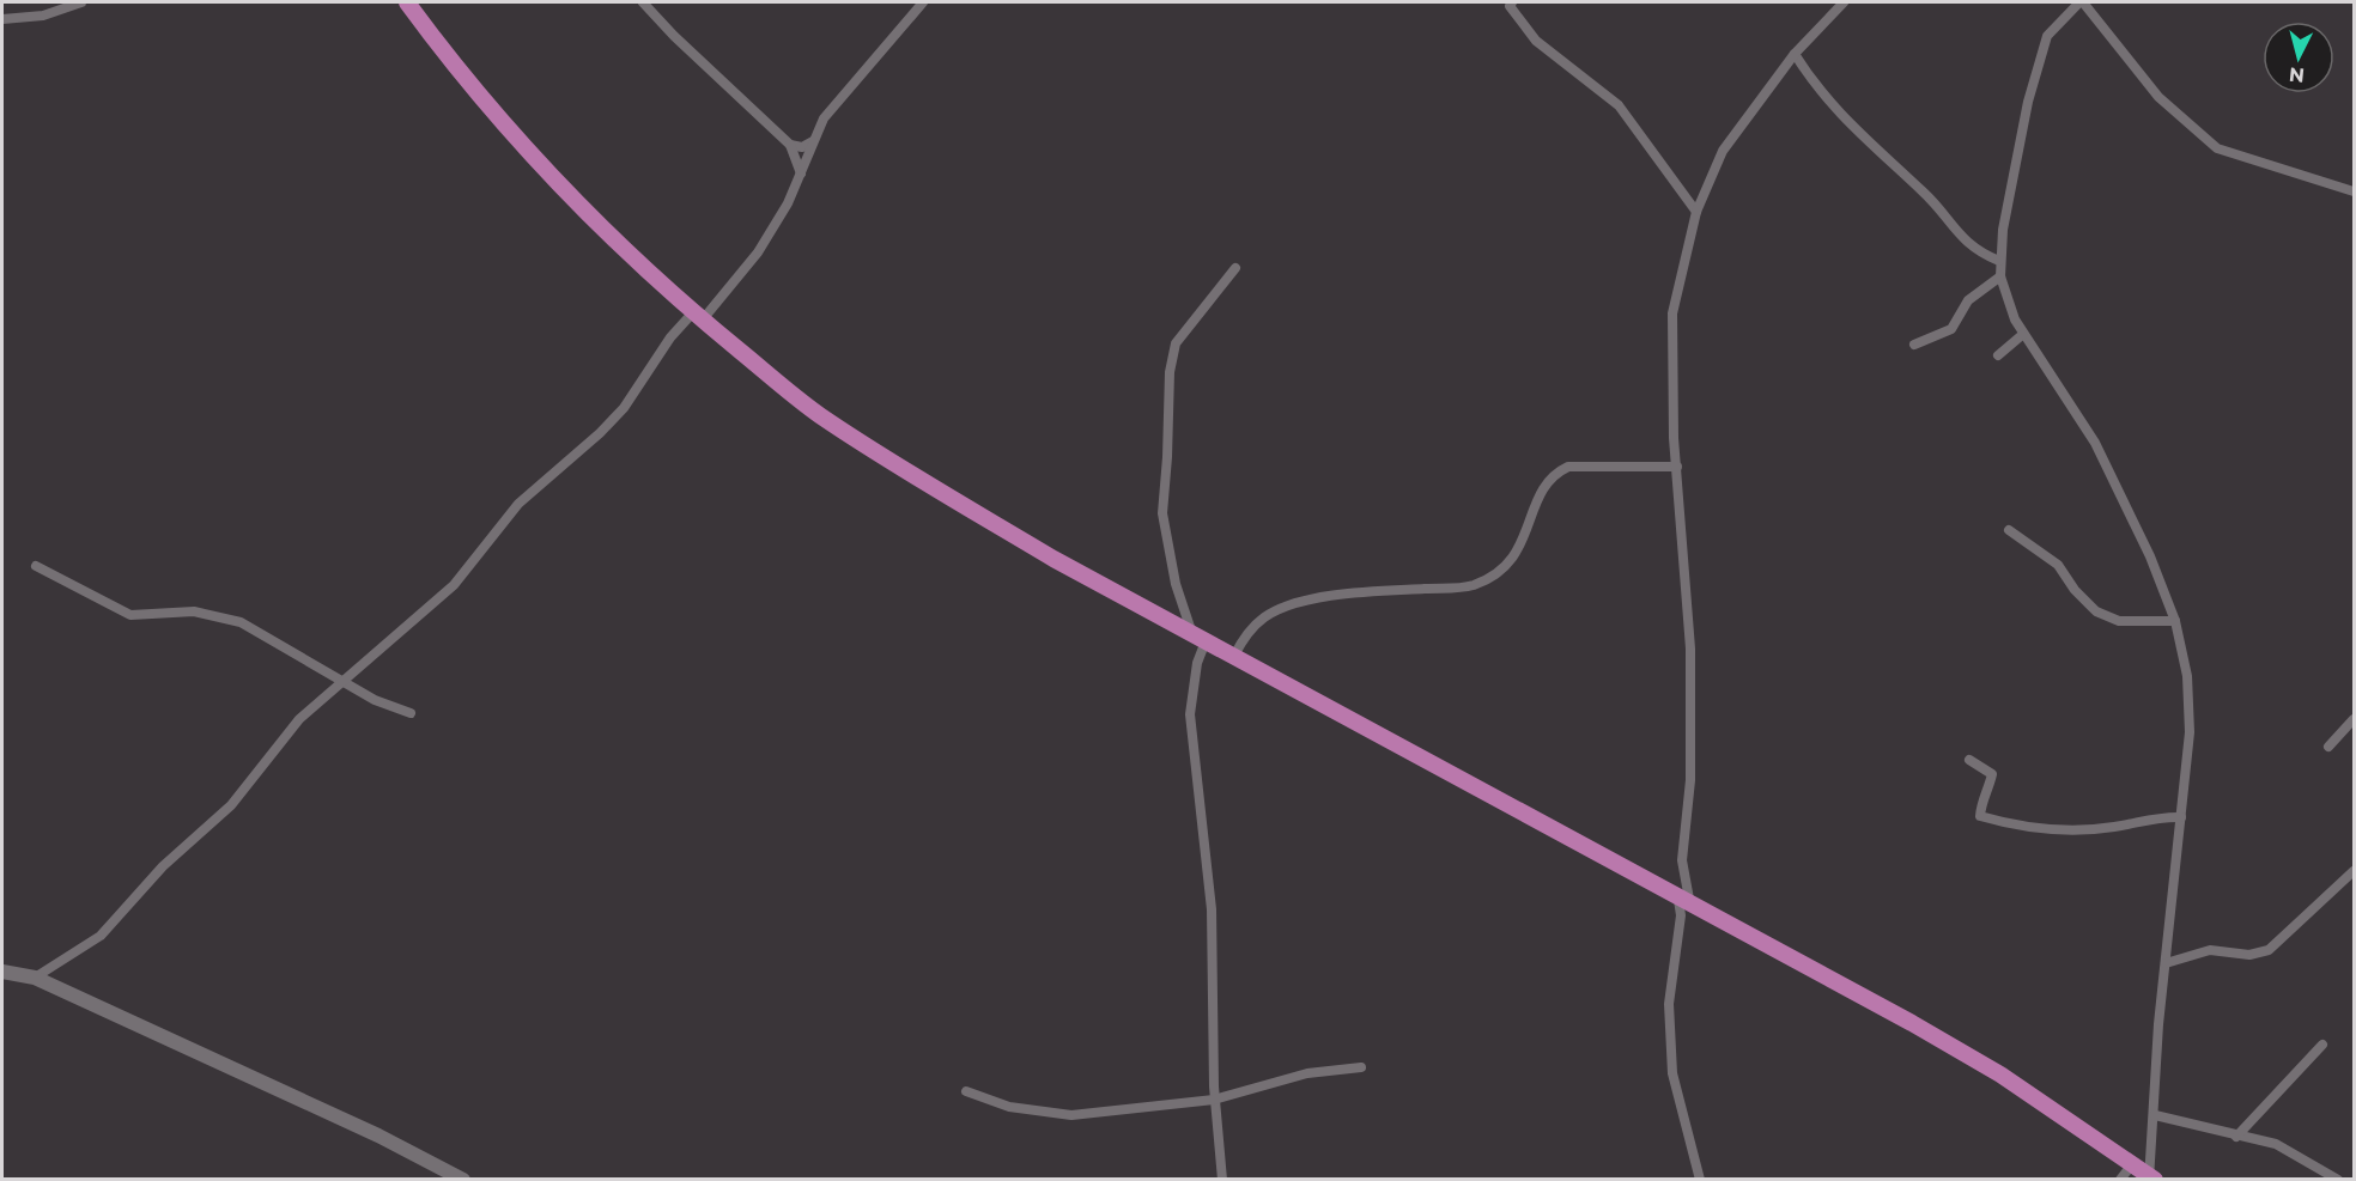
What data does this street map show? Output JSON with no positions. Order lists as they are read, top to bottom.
{
  "north": "bottom"
}
